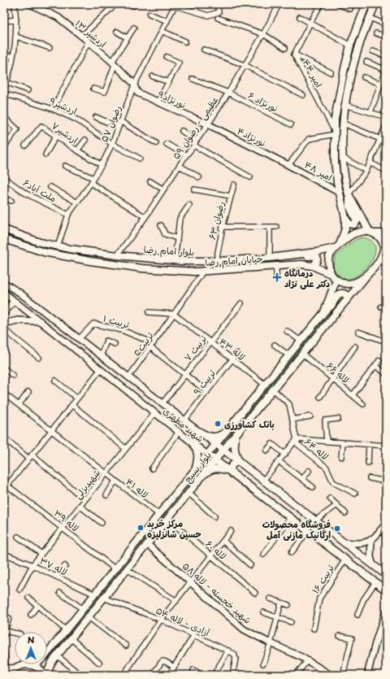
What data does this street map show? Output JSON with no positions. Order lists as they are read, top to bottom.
{
  "streets": {
    "main road": [
      "بلوار امام رضا",
      "خیابان امام رضا",
      "شهید مطهری",
      "بلوار بسیج"
    ],
    "street": [
      "اردشیر ۱۳",
      "امیر ۴۴",
      "نورنژاد۹",
      "نورنژاد ۶",
      "اردشیر۹",
      "رضوان ۵۷",
      "عظیمی - رضوان ۵۹",
      "اردشیر۷",
      "نورنژاد۴",
      "امیر ۴۸",
      "ملت آباد۶",
      "رضوان ۶۳",
      "تربیت ۱",
      "تربیت۵",
      "تربیت ۷",
      "لاله ۴۳",
      "لاله ۶۶",
      "تربیت ۹",
      "لاله ۶۴",
      "شهیدبزلی",
      "لاله ۴۱",
      "لاله ۳۹",
      "لاله ۶۰",
      "لاله ۳۷",
      "تربیت ۱۶",
      "شهید خجسته - لاله ۵۸",
      "آزادی - لاله ۵۴"
    ]
  },
  "crossings": [
    ["اردشیر ۱۳", "نورنژاد۹"],
    ["اردشیر ۱۳", "رضوان ۵۷"],
    ["نورنژاد۹", "رضوان ۵۷"],
    ["نورنژاد۹", "عظیمی - رضوان ۵۹"],
    ["نورنژاد۹", "نورنژاد۴"],
    ["نورنژاد ۶", "عظیمی - رضوان ۵۹"],
    ["اردشیر۹", "رضوان ۵۷"],
    ["رضوان ۵۷", "اردشیر۷"],
    ["رضوان ۵۷", "ملت آباد۶"],
    ["رضوان ۵۷", "بلوار امام رضا"],
    ["عظیمی - رضوان ۵۹", "نورنژاد۴"],
    ["عظیمی - رضوان ۵۹", "بلوار امام رضا"],
    ["نورنژاد۴", "امیر ۴۸"],
    ["رضوان ۶۳", "بلوار امام رضا"],
    ["بلوار امام رضا", "خیابان امام رضا"],
    ["بلوار امام رضا", "بلوار بسیج"],
    ["خیابان امام رضا", "تربیت۵"],
    ["خیابان امام رضا", "بلوار بسیج"],
    ["تربیت ۱", "تربیت۵"],
    ["تربیت ۱", "شهید مطهری"],
    ["تربیت۵", "لاله ۴۳"],
    ["تربیت۵", "شهید مطهری"],
    ["تربیت ۷", "لاله ۴۳"],
    ["تربیت ۷", "شهید مطهری"],
    ["لاله ۴۳", "تربیت ۹"],
    ["لاله ۴۳", "بلوار بسیج"],
    ["لاله ۶۶", "بلوار بسیج"],
    ["تربیت ۹", "شهید مطهری"],
    ["شهید مطهری", "بلوار بسیج"],
    ["شهید مطهری", "شهیدبزلی"],
    ["شهید مطهری", "تربیت ۱۶"],
    ["لاله ۶۴", "بلوار بسیج"],
    ["بلوار بسیج", "لاله ۴۱"],
    ["بلوار بسیج", "لاله ۳۹"],
    ["بلوار بسیج", "لاله ۶۰"],
    ["بلوار بسیج", "لاله ۳۷"],
    ["بلوار بسیج", "شهید خجسته - لاله ۵۸"],
    ["بلوار بسیج", "آزادی - لاله ۵۴"],
    ["شهیدبزلی", "لاله ۴۱"],
    ["شهیدبزلی", "لاله ۳۹"],
    ["شهیدبزلی", "لاله ۳۷"]
  ],
  "places": {
    "health": ["درمانگاه دکتر علی نژاد"],
    "other": ["بانک کشاورزی", "مرکز خرید حسین شانزلیزه", "فروشگاه محصولات ارگانیک مازنی آمل"]
  },
  "north": "top"
}
